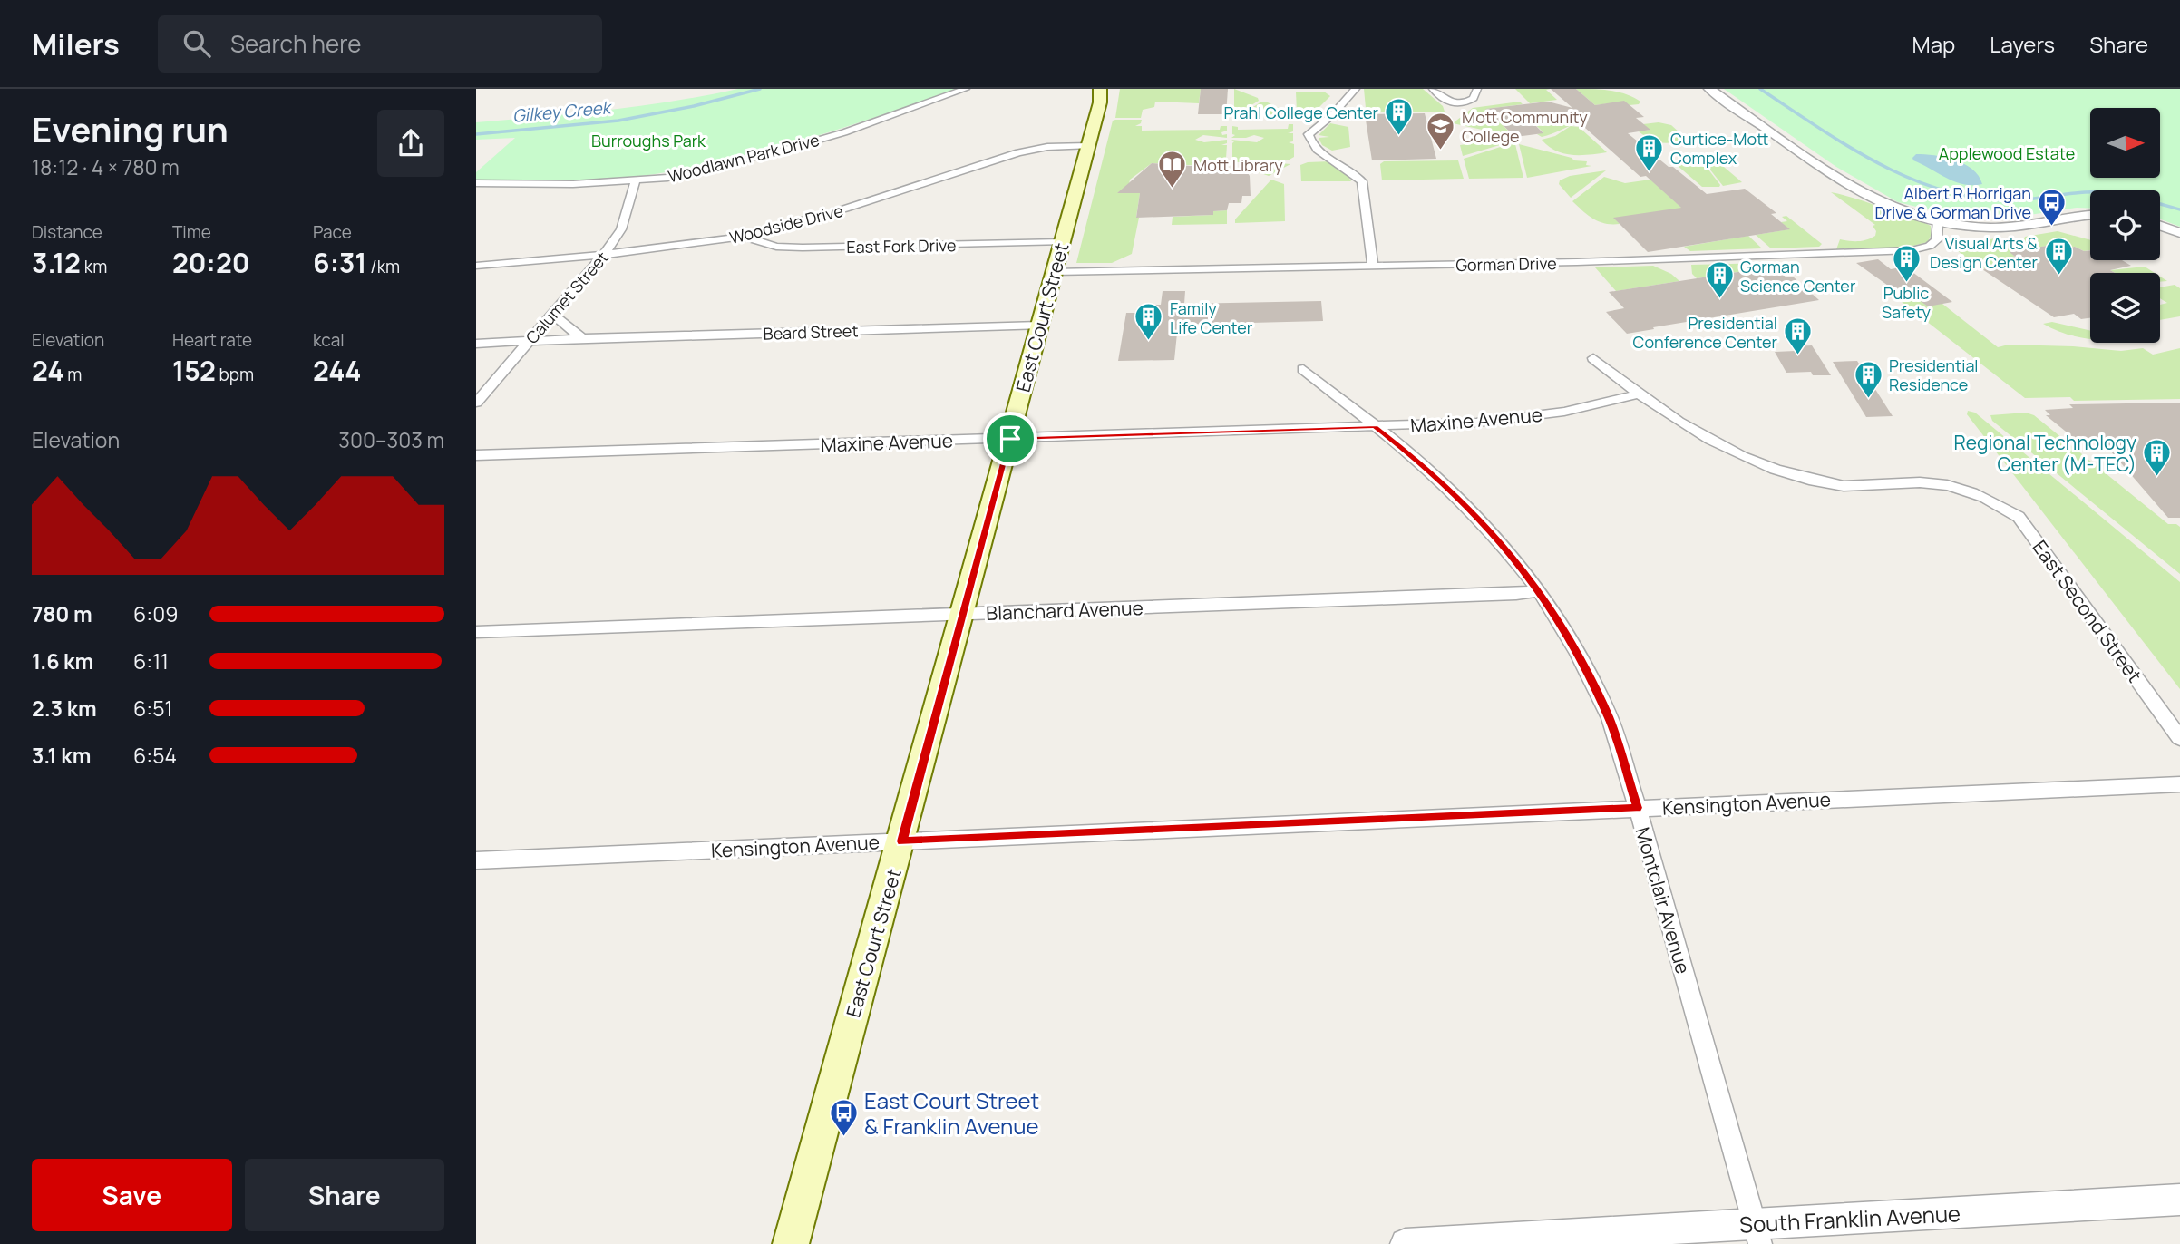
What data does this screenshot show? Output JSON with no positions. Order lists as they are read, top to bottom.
{
  "streets": {
    "main road": ["East Court Street"],
    "street": [
      "Woodlawn Park Drive",
      "Woodside Drive",
      "East Fork Drive",
      "Gorman Drive",
      "Calumet Street",
      "Beard Street",
      "Maxine Avenue",
      "Blanchard Avenue",
      "East Second Street",
      "Kensington Avenue",
      "Montclair Avenue",
      "South Franklin Avenue"
    ]
  },
  "crossings": [
    ["Woodlawn Park Drive", "Calumet Street"],
    ["Woodside Drive", "East Fork Drive"],
    ["Woodside Drive", "Calumet Street"],
    ["Woodside Drive", "East Court Street"],
    ["East Fork Drive", "East Court Street"],
    ["Gorman Drive", "East Court Street"],
    ["Calumet Street", "Beard Street"],
    ["East Court Street", "Beard Street"],
    ["East Court Street", "Maxine Avenue"],
    ["East Court Street", "Blanchard Avenue"],
    ["East Court Street", "Kensington Avenue"],
    ["Maxine Avenue", "East Second Street"],
    ["Maxine Avenue", "Montclair Avenue"],
    ["Blanchard Avenue", "Montclair Avenue"],
    ["Kensington Avenue", "Montclair Avenue"],
    ["Montclair Avenue", "South Franklin Avenue"]
  ],
  "water": ["Gilkey Creek"],
  "parks": ["Burroughs Park", "Applewood Estate"],
  "places": {
    "building": [
      "Prahl College Center",
      "Curtice-Mott Complex",
      "Visual Arts & Design Center",
      "Public Safety",
      "Gorman Science Center",
      "Family Life Center",
      "Presidential Conference Center",
      "Presidential Residence",
      "Regional Technology Center (M-TEC)"
    ],
    "school or university": ["Mott Community College"],
    "library": ["Mott Library"],
    "bus stop": ["Albert R Horrigan Drive & Gorman Drive", "East Court Street & Franklin Avenue"]
  },
  "north": "right",
  "page": {
    "header": "Milers",
    "search": "Search here",
    "nav": ["Map", "Layers", "Share"],
    "heading": ["Evening run", "18:12 · 4 × 780 m"],
    "stats": [
      ["Distance", "3.12 km"],
      ["Time", "20:20"],
      ["Pace", "6:31 /km"],
      ["Elevation", "24 m"],
      ["Heart rate", "152 bpm"],
      ["kcal", "244"]
    ],
    "chart": ["Elevation", "300–303 m"],
    "list": [
      {
        "name": "780 m",
        "note": "6:09"
      },
      {
        "name": "1.6 km",
        "note": "6:11"
      },
      {
        "name": "2.3 km",
        "note": "6:51"
      },
      {
        "name": "3.1 km",
        "note": "6:54"
      }
    ],
    "buttons": ["Save", "Share"]
  }
}
